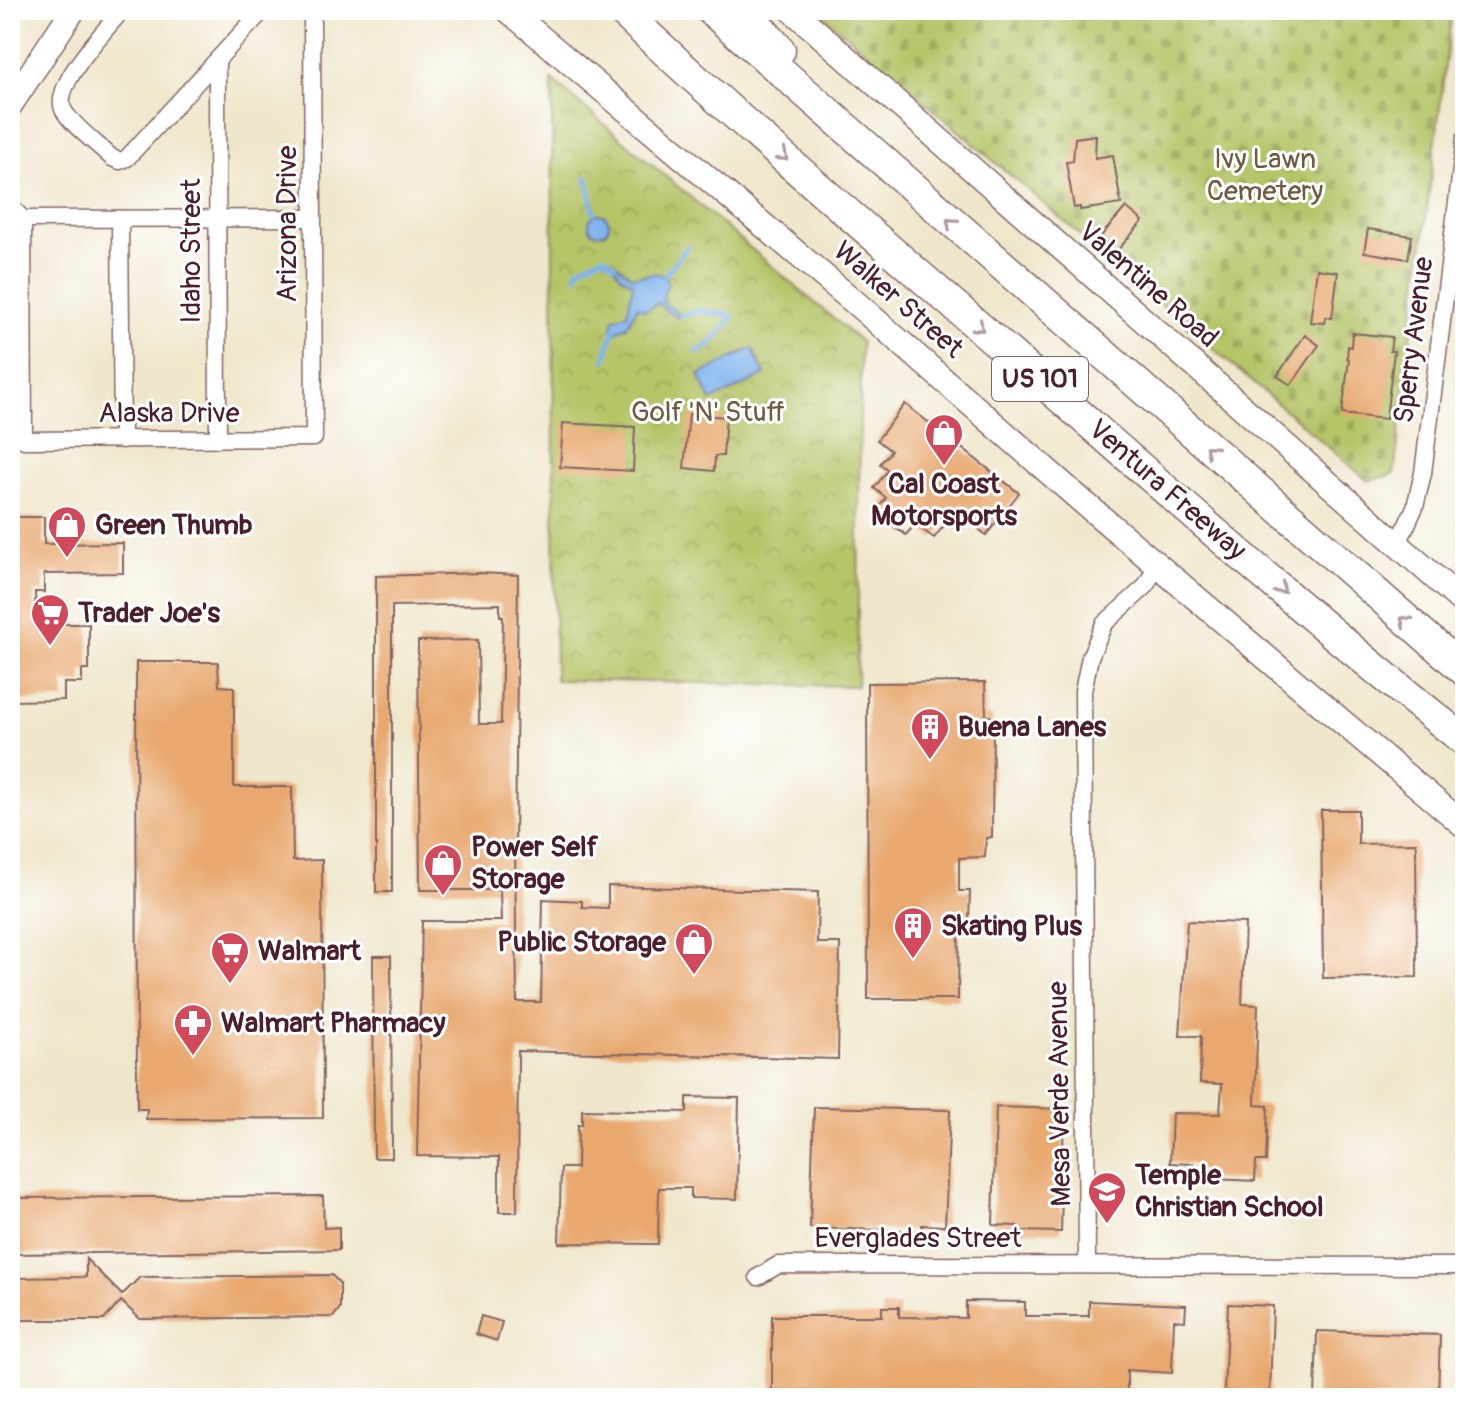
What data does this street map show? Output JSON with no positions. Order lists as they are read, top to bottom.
{
  "streets": {
    "highway": ["US 101", "Ventura Freeway"],
    "street": [
      "Arizona Drive",
      "Idaho Street",
      "Valentine Road",
      "Walker Street",
      "Sperry Avenue",
      "Alaska Drive",
      "Mesa Verde Avenue",
      "Everglades Street"
    ]
  },
  "crossings": [
    ["Arizona Drive", "Alaska Drive"],
    ["Idaho Street", "Alaska Drive"],
    ["Valentine Road", "Sperry Avenue"],
    ["Walker Street", "Mesa Verde Avenue"],
    ["Mesa Verde Avenue", "Everglades Street"]
  ],
  "parks": ["Ivy Lawn Cemetery", "Golf 'N' Stuff"],
  "places": {
    "shop": [
      "Cal Coast Motorsports",
      "Green Thumb",
      "Power Self Storage",
      "Public Storage"
    ],
    "supermarket": ["Trader Joe's", "Walmart"],
    "building": ["Buena Lanes", "Skating Plus"],
    "pharmacy": ["Walmart Pharmacy"],
    "school or university": ["Temple Christian School"]
  }
}
